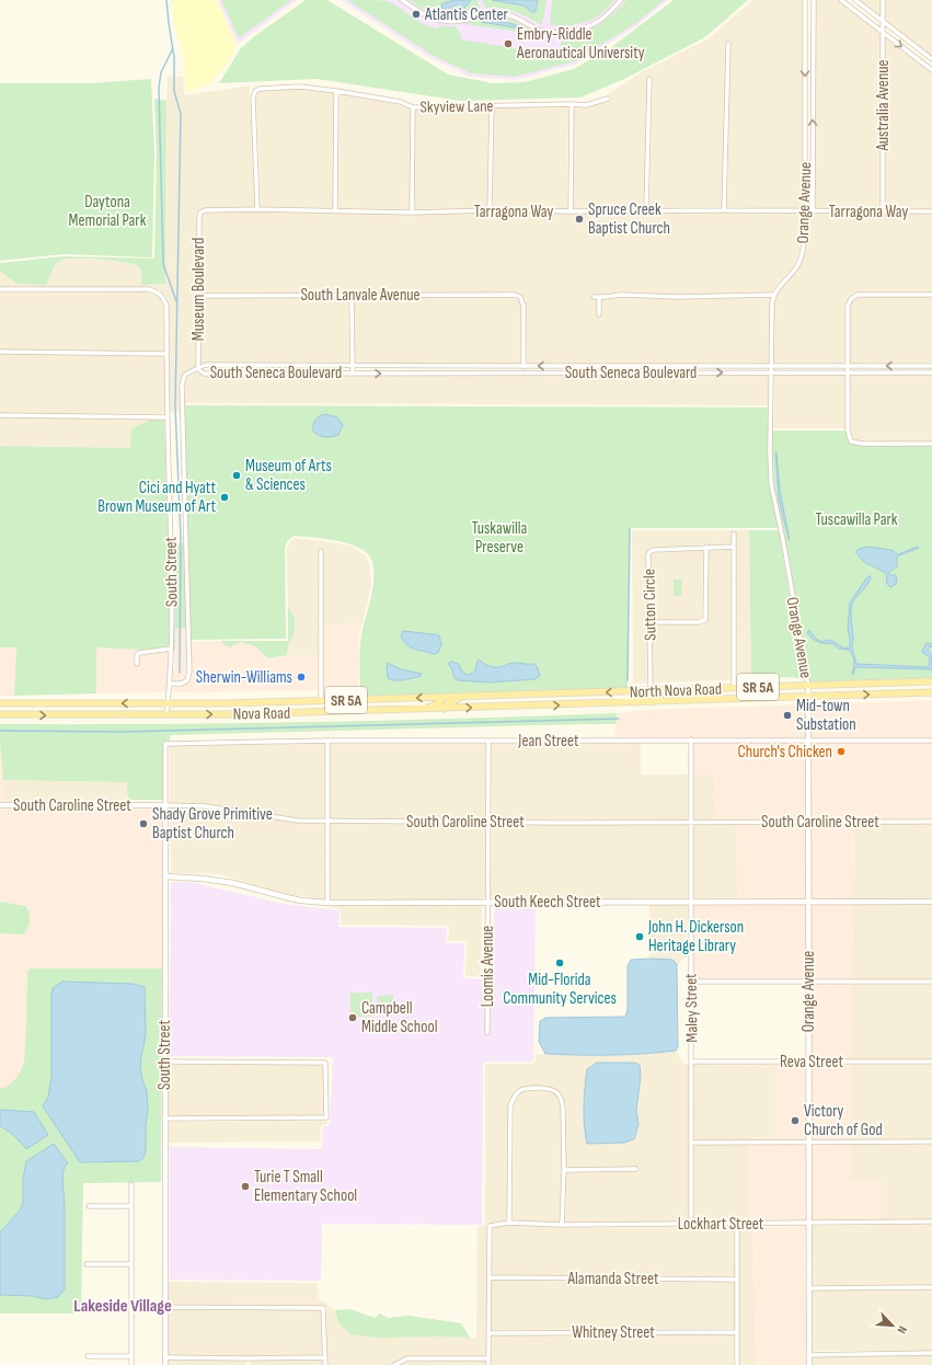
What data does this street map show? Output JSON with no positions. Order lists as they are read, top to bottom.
{
  "streets": {
    "main road": ["SR 5A", "North Nova Road", "Nova Road"],
    "street": [
      "Australia Avenue",
      "Skyview Lane",
      "Orange Avenue",
      "Tarragona Way",
      "Museum Boulevard",
      "South Lanvale Avenue",
      "South Seneca Boulevard",
      "South Street",
      "Sutton Circle",
      "Jean Street",
      "South Caroline Street",
      "South Keech Street",
      "Loomis Avenue",
      "Maley Street",
      "Reva Street",
      "Lockhart Street",
      "Alamanda Street",
      "Whitney Street"
    ]
  },
  "crossings": [
    ["Australia Avenue", "Tarragona Way"],
    ["Skyview Lane", "Tarragona Way"],
    ["Orange Avenue", "Tarragona Way"],
    ["Orange Avenue", "South Seneca Boulevard"],
    ["Orange Avenue", "North Nova Road"],
    ["Orange Avenue", "Jean Street"],
    ["Orange Avenue", "South Caroline Street"],
    ["Orange Avenue", "South Keech Street"],
    ["Orange Avenue", "Reva Street"],
    ["Orange Avenue", "Lockhart Street"],
    ["Tarragona Way", "Museum Boulevard"],
    ["Museum Boulevard", "South Lanvale Avenue"],
    ["Museum Boulevard", "South Seneca Boulevard"],
    ["South Lanvale Avenue", "South Seneca Boulevard"],
    ["South Street", "Nova Road"],
    ["South Street", "Jean Street"],
    ["South Street", "South Caroline Street"],
    ["South Street", "South Keech Street"],
    ["Sutton Circle", "North Nova Road"],
    ["North Nova Road", "Nova Road"],
    ["Jean Street", "Loomis Avenue"],
    ["Jean Street", "Maley Street"],
    ["South Caroline Street", "Loomis Avenue"],
    ["South Caroline Street", "Maley Street"],
    ["South Keech Street", "Loomis Avenue"],
    ["South Keech Street", "Maley Street"],
    ["Maley Street", "Reva Street"],
    ["Maley Street", "Lockhart Street"],
    ["Lockhart Street", "Alamanda Street"]
  ],
  "districts": ["Lakeside Village"],
  "parks": ["Daytona Memorial Park", "Tuscawilla Park", "Tuskawilla Preserve"],
  "places": [
    "Atlantis Center",
    "Embry-Riddle Aeronautical University",
    "Spruce Creek Baptist Church",
    "Museum of Arts & Sciences",
    "Cici and Hyatt Brown Museum of Art",
    "Sherwin-Williams",
    "Mid-town Substation",
    "Church's Chicken",
    "Shady Grove Primitive Baptist Church",
    "John H. Dickerson Heritage Library",
    "Mid-Florida Community Services",
    "Campbell Middle School",
    "Victory Church of God",
    "Turie T Small Elementary School"
  ],
  "north": "bottom right"
}
